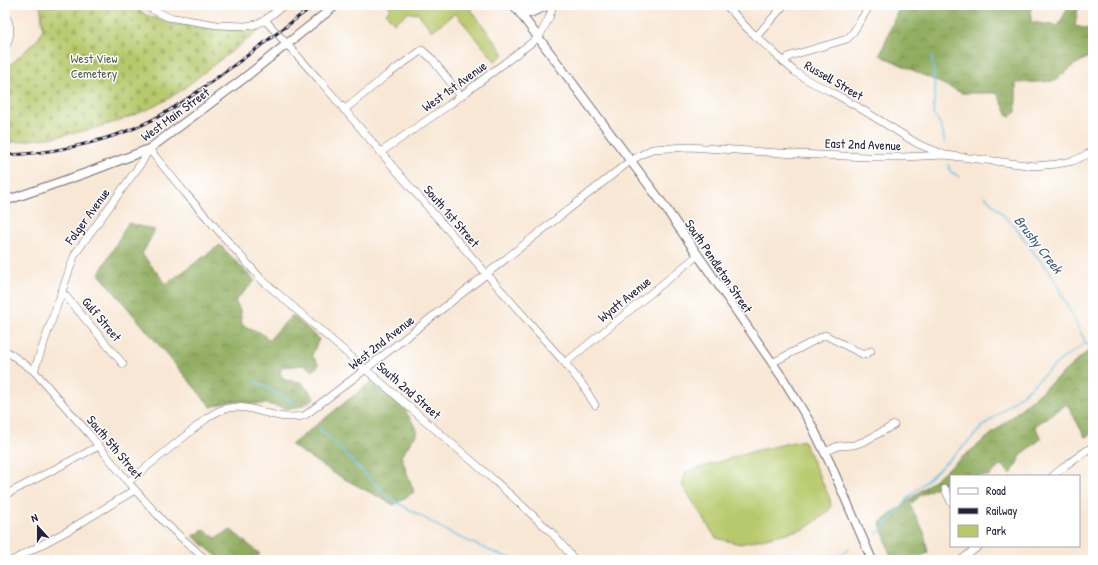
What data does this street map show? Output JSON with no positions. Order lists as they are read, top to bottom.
{
  "streets": {
    "main road": ["West Main Street", "South Pendleton Street"],
    "street": [
      "Russell Street",
      "West 1st Avenue",
      "East 2nd Avenue",
      "Folger Avenue",
      "South 1st Street",
      "Wyatt Avenue",
      "Gulf Street",
      "West 2nd Avenue",
      "South 2nd Street",
      "South 5th Street"
    ]
  },
  "crossings": [
    ["Russell Street", "East 2nd Avenue"],
    ["West 1st Avenue", "South 1st Street"],
    ["West 1st Avenue", "South Pendleton Street"],
    ["West Main Street", "Folger Avenue"],
    ["West Main Street", "South 1st Street"],
    ["West Main Street", "South 2nd Street"],
    ["East 2nd Avenue", "South Pendleton Street"],
    ["East 2nd Avenue", "West 2nd Avenue"],
    ["Folger Avenue", "Gulf Street"],
    ["Folger Avenue", "South 2nd Street"],
    ["Folger Avenue", "South 5th Street"],
    ["South 1st Street", "Wyatt Avenue"],
    ["South 1st Street", "West 2nd Avenue"],
    ["South Pendleton Street", "Wyatt Avenue"],
    ["South Pendleton Street", "West 2nd Avenue"],
    ["West 2nd Avenue", "South 2nd Street"],
    ["West 2nd Avenue", "South 5th Street"]
  ],
  "water": ["Brushy Creek"],
  "parks": ["West View Cemetery"],
  "legend": ["Road", "Railway", "Park"],
  "north": "top"
}
